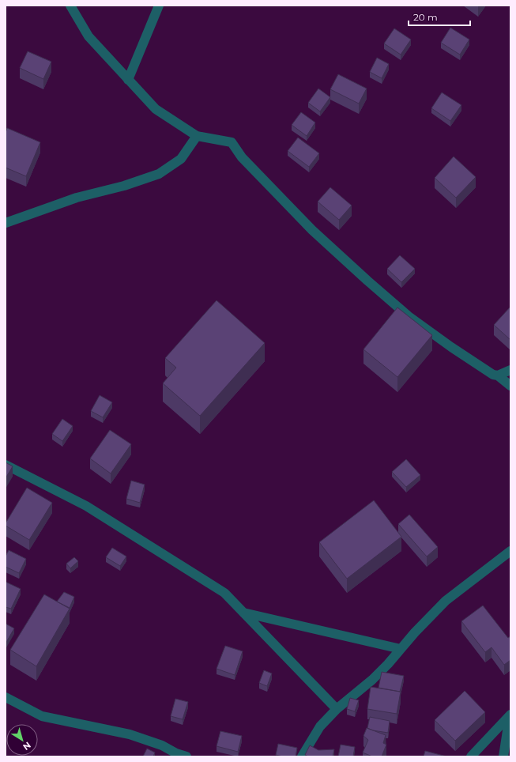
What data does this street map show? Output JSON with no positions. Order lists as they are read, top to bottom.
{
  "scale_bar": "20 m",
  "north": "bottom right"
}
